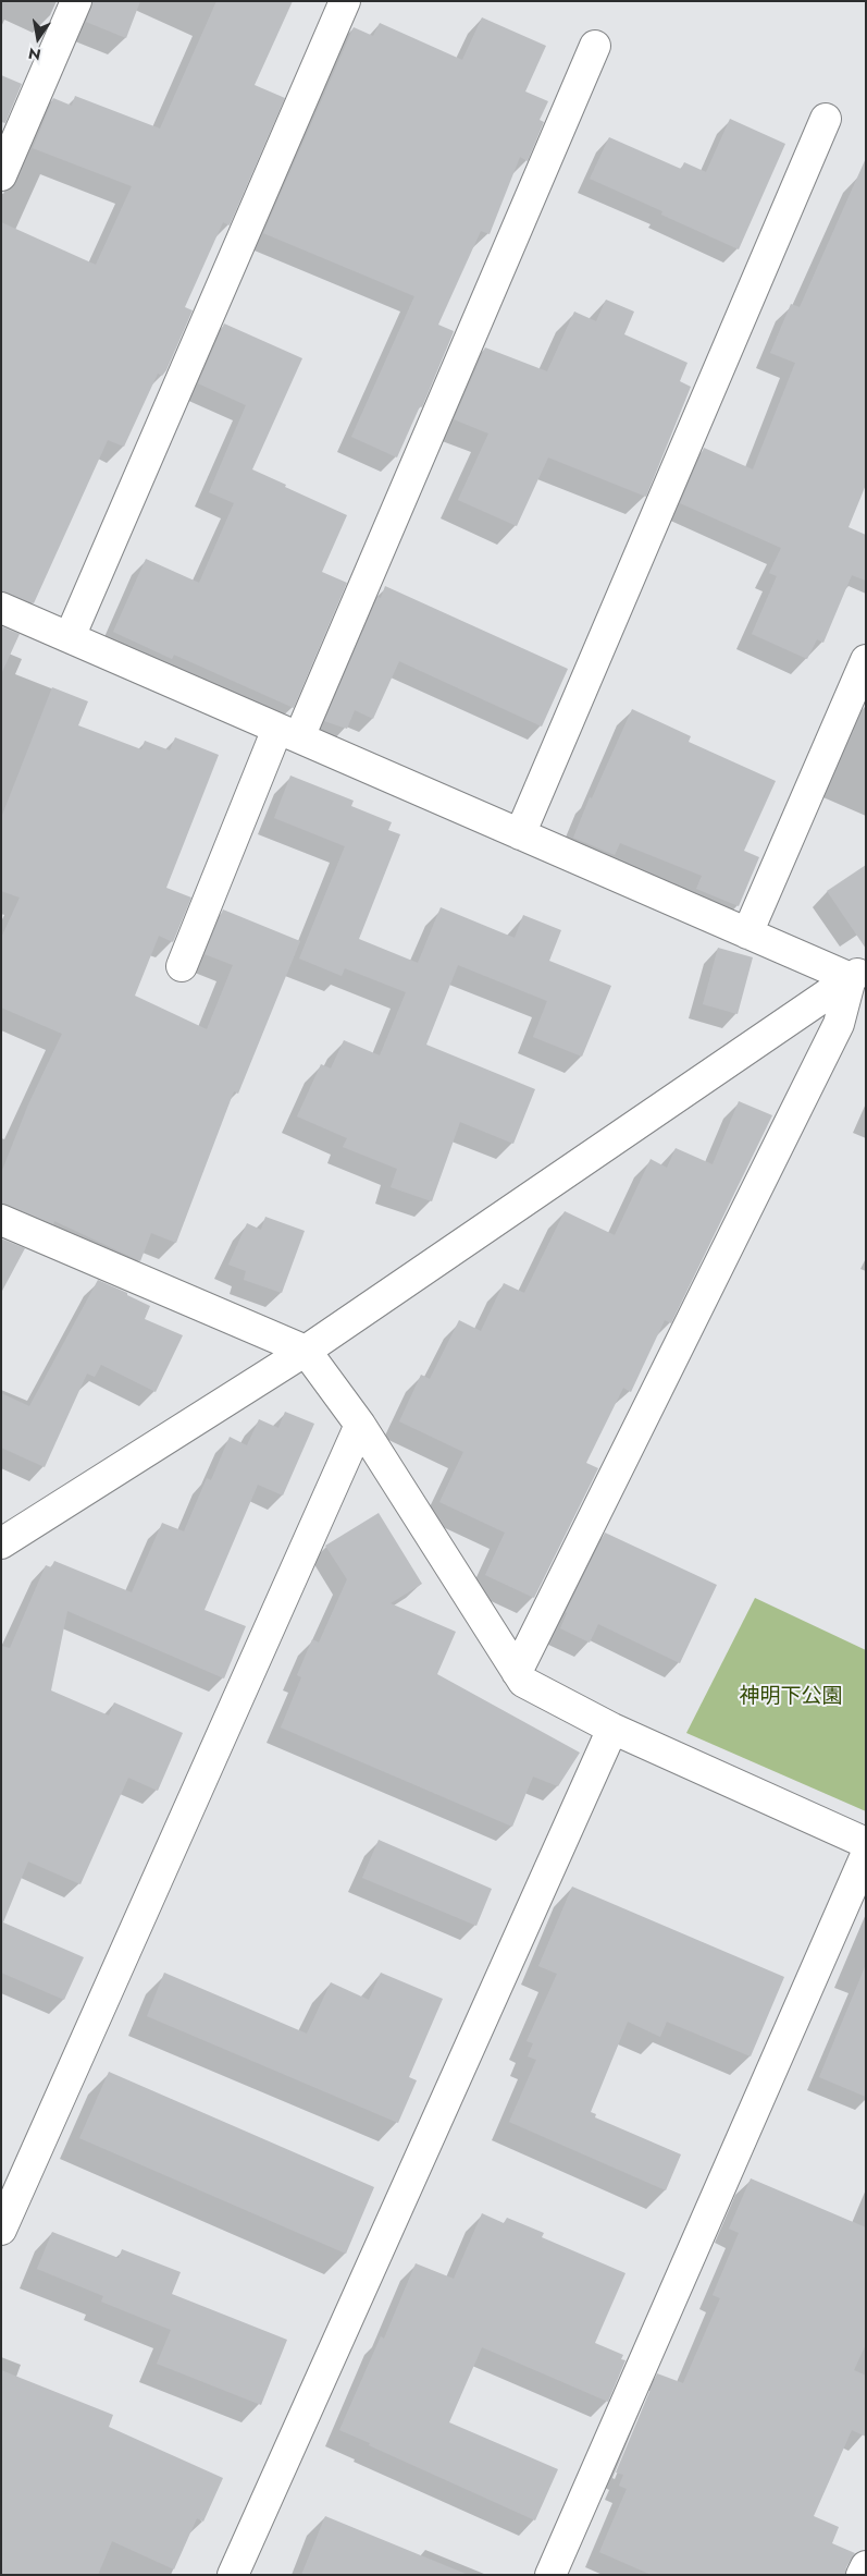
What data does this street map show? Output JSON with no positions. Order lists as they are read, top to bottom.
{
  "parks": ["神明下公園"],
  "north": "bottom"
}
